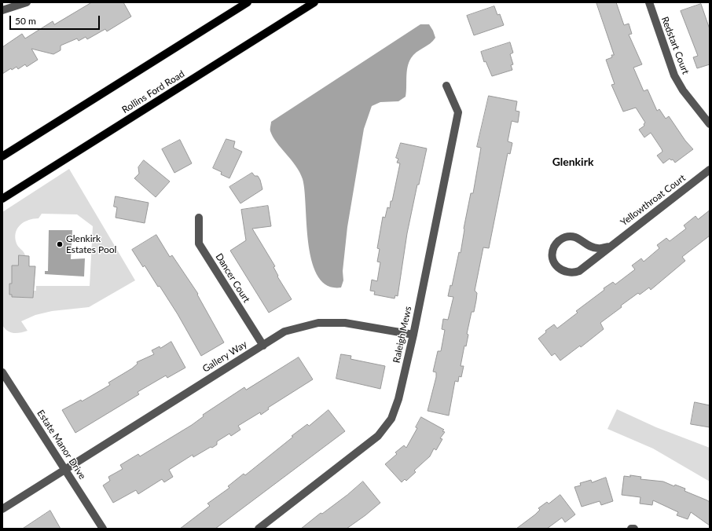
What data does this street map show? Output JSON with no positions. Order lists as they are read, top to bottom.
{
  "streets": {
    "main road": ["Rollins Ford Road"],
    "street": [
      "Redstart Court",
      "Yellowthroat Court",
      "Dancer Court",
      "Raleigh Mews",
      "Gallery Way",
      "Estate Manor Drive"
    ]
  },
  "crossings": [
    ["Dancer Court", "Gallery Way"],
    ["Raleigh Mews", "Gallery Way"],
    ["Gallery Way", "Estate Manor Drive"]
  ],
  "districts": ["Glenkirk"],
  "places": ["Glenkirk Estates Pool"],
  "scale_bar": "50 m"
}
